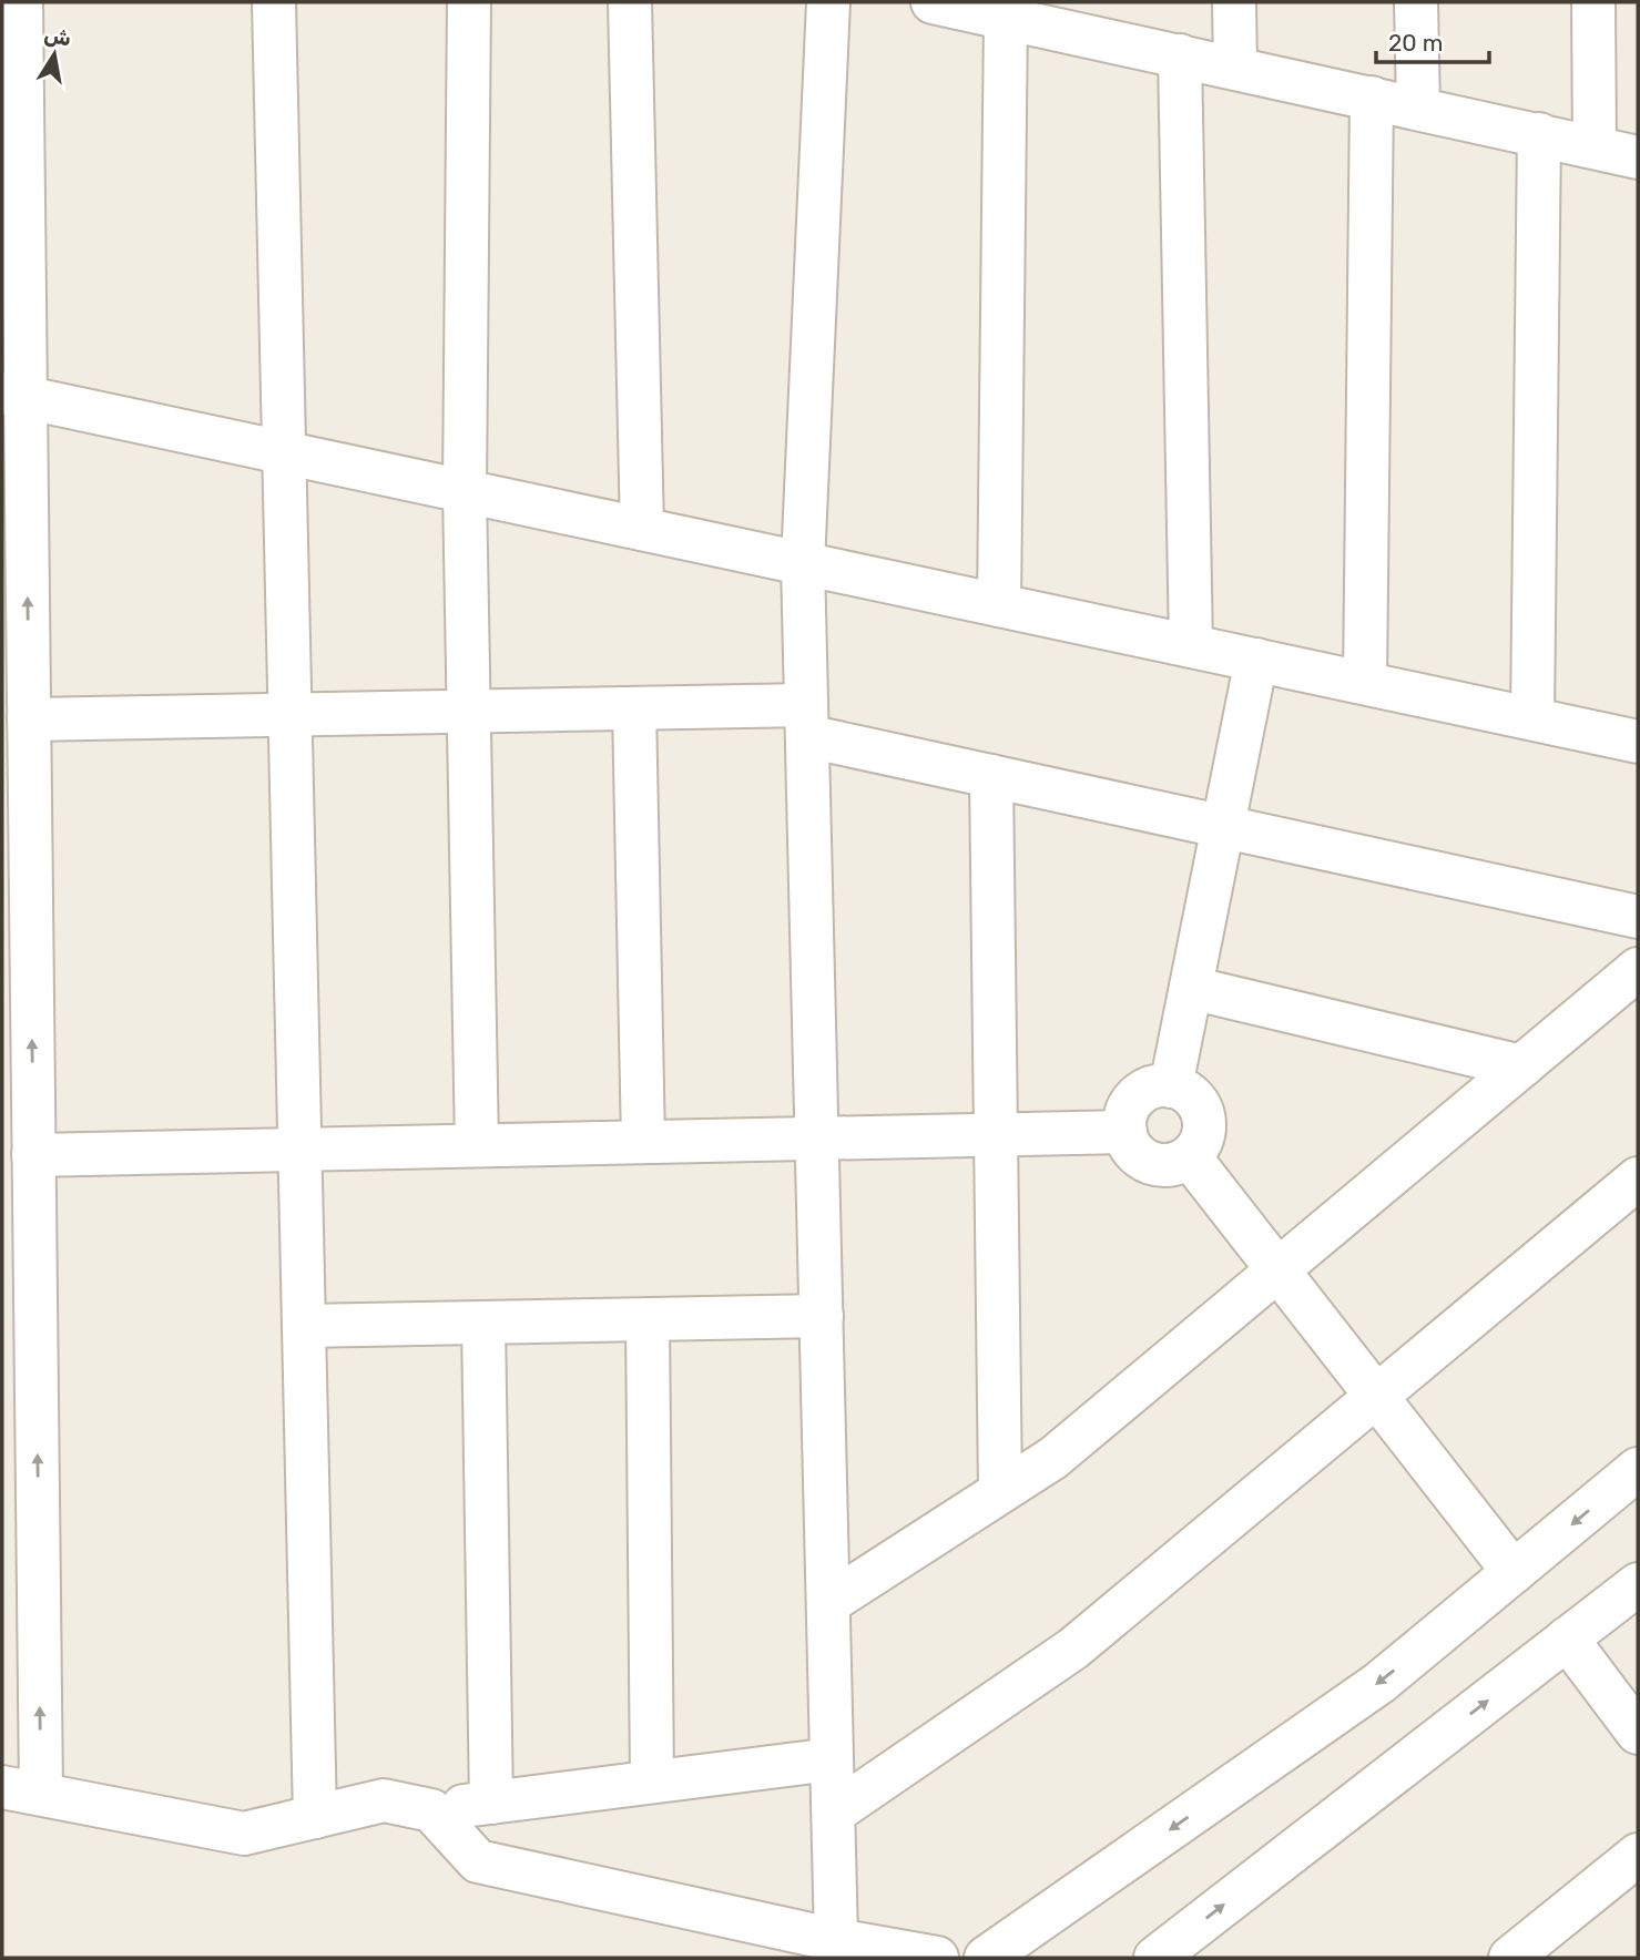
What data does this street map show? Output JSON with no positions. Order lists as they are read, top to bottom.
{
  "scale_bar": "20 m",
  "north": "top"
}
